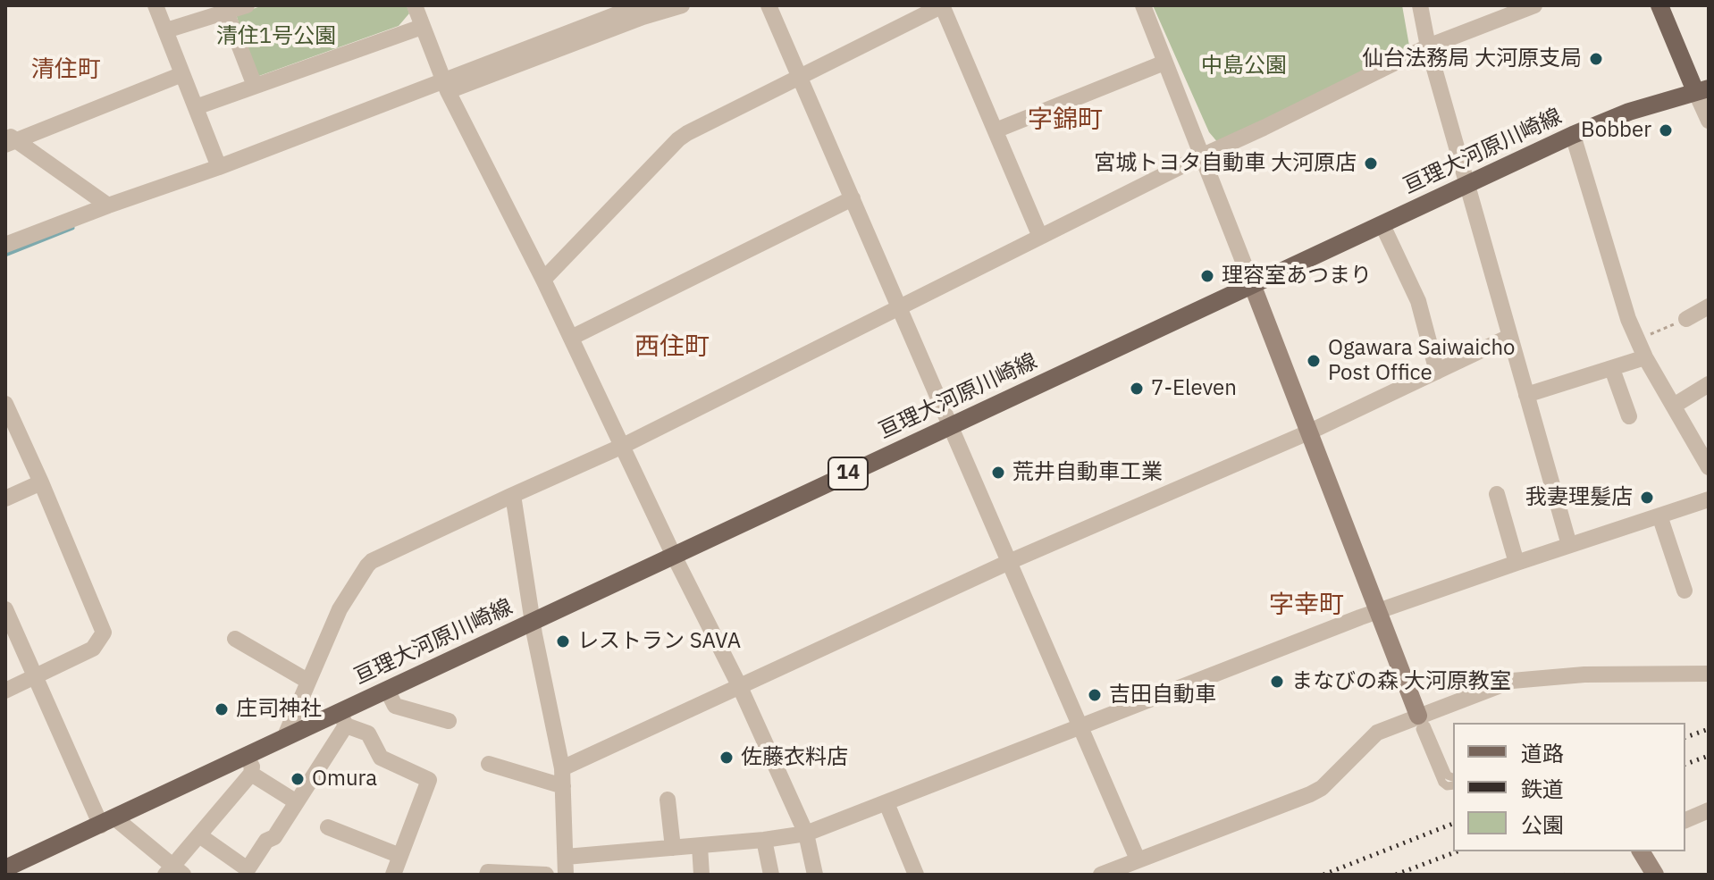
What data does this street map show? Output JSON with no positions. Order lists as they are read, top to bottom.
{
  "streets": {
    "main road": ["亘理大河原川崎線", "14"]
  },
  "districts": [
    "清住町",
    "字錦町",
    "西住町",
    "字幸町"
  ],
  "parks": ["清住1号公園", "中島公園"],
  "places": [
    "仙台法務局 大河原支局",
    "Bobber",
    "宮城トヨタ自動車 大河原店",
    "理容室あつまり",
    "Ogawara Saiwaicho Post Office",
    "7-Eleven",
    "荒井自動車工業",
    "我妻理髪店",
    "レストラン SAVA",
    "まなびの森 大河原教室",
    "吉田自動車",
    "庄司神社",
    "佐藤衣料店",
    "Omura"
  ],
  "legend": ["道路", "鉄道", "公園"]
}
